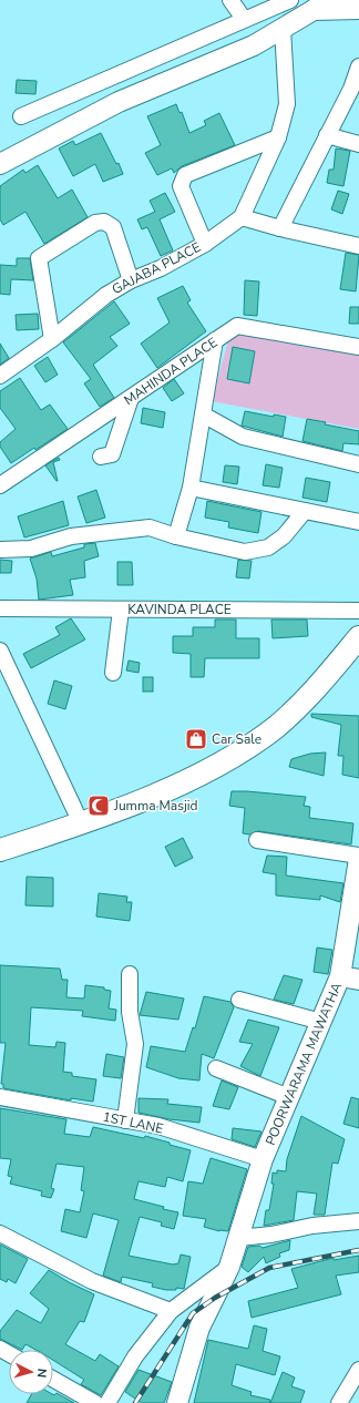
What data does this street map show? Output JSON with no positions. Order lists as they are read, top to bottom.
{
  "streets": {
    "main road": ["POORWARAMA MAWATHA"],
    "street": [
      "GAJABA PLACE",
      "MAHINDA PLACE",
      "KAVINDA PLACE",
      "1ST LANE"
    ]
  },
  "crossings": [
    ["POORWARAMA MAWATHA", "1ST LANE"]
  ],
  "places": {
    "shop": ["Car Sale"],
    "mosque": ["Jumma Masjid"]
  },
  "north": "right"
}
